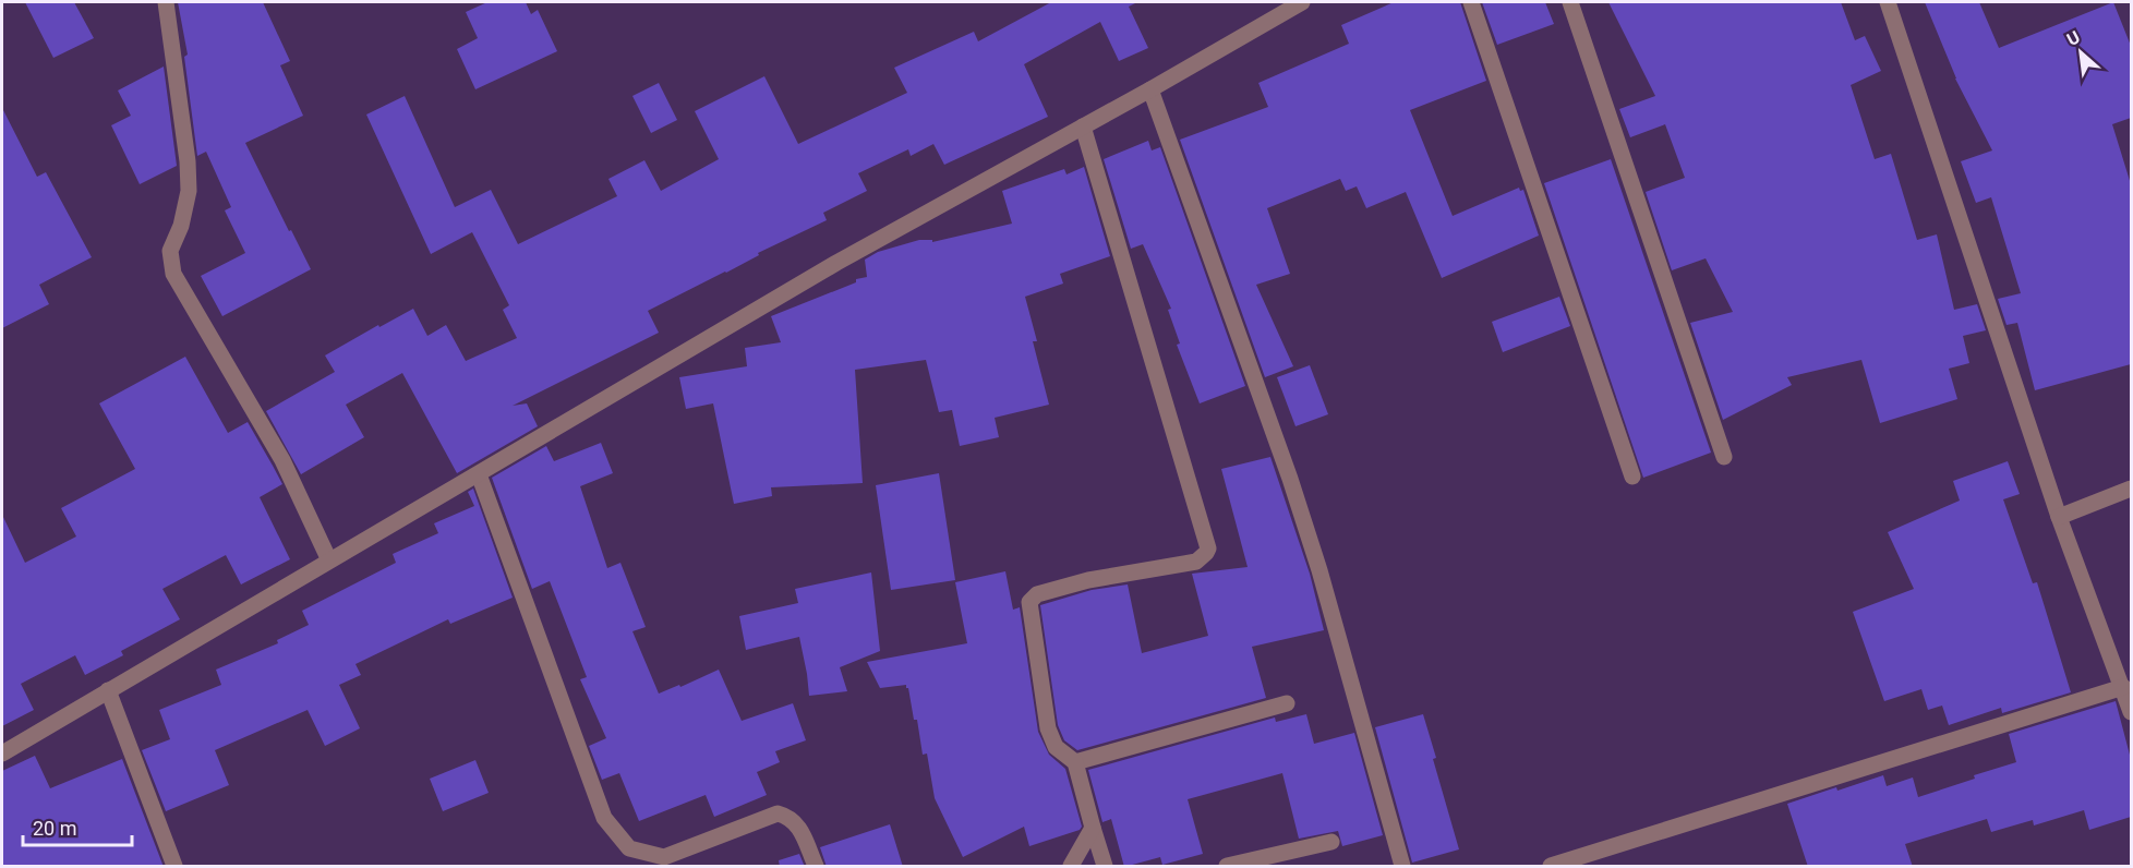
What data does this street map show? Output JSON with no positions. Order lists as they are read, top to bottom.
{
  "scale_bar": "20 m",
  "north": "top left"
}
